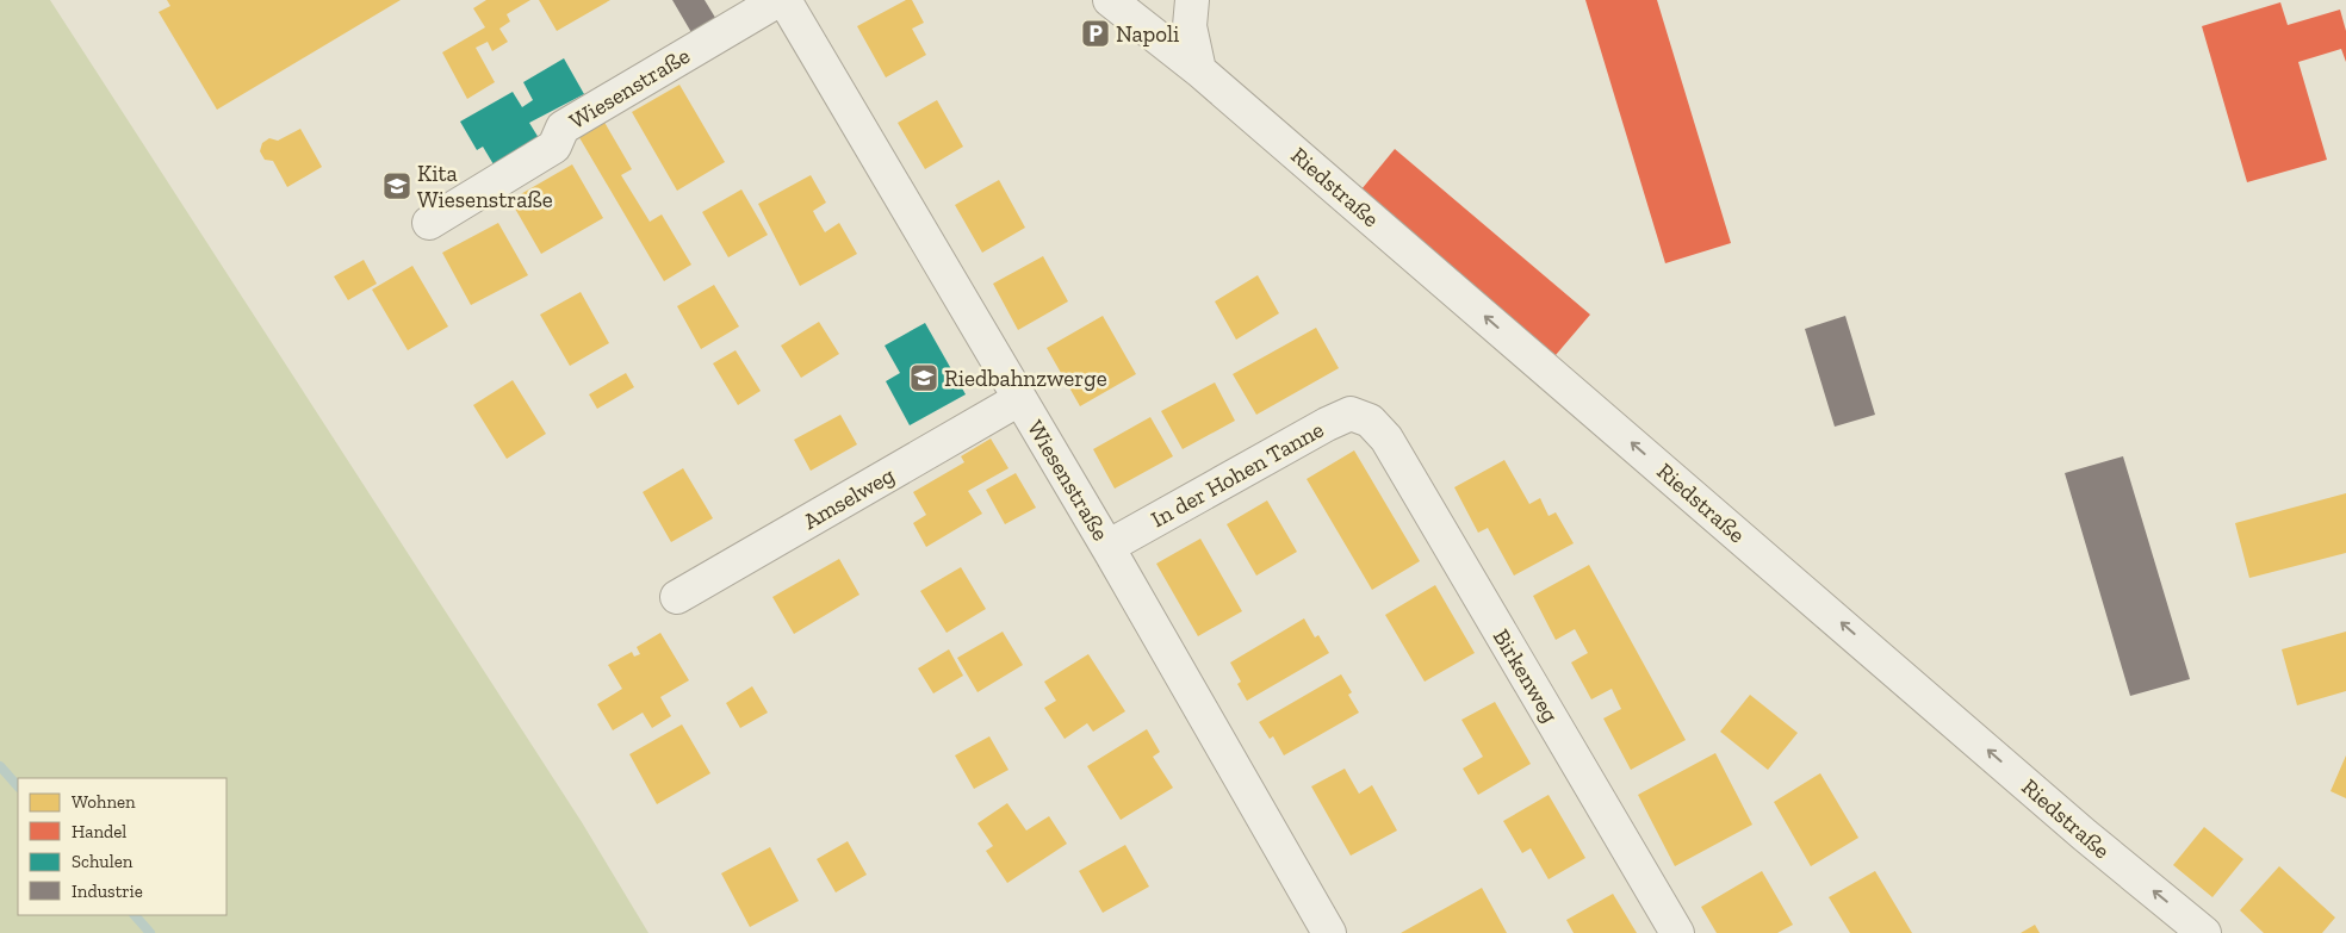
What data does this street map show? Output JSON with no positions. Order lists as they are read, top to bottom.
{
  "streets": {
    "street": [
      "Wiesenstraße",
      "Riedstraße",
      "In der Hohen Tanne",
      "Amselweg",
      "Birkenweg"
    ]
  },
  "crossings": [
    ["Wiesenstraße", "In der Hohen Tanne"],
    ["Wiesenstraße", "Amselweg"],
    ["In der Hohen Tanne", "Birkenweg"]
  ],
  "one_way": ["Riedstraße"],
  "places": {
    "parking": ["Napoli"],
    "school or university": ["Kita Wiesenstraße", "Riedbahnzwerge"]
  },
  "legend": [
    "Wohnen",
    "Handel",
    "Schulen",
    "Industrie"
  ]
}
